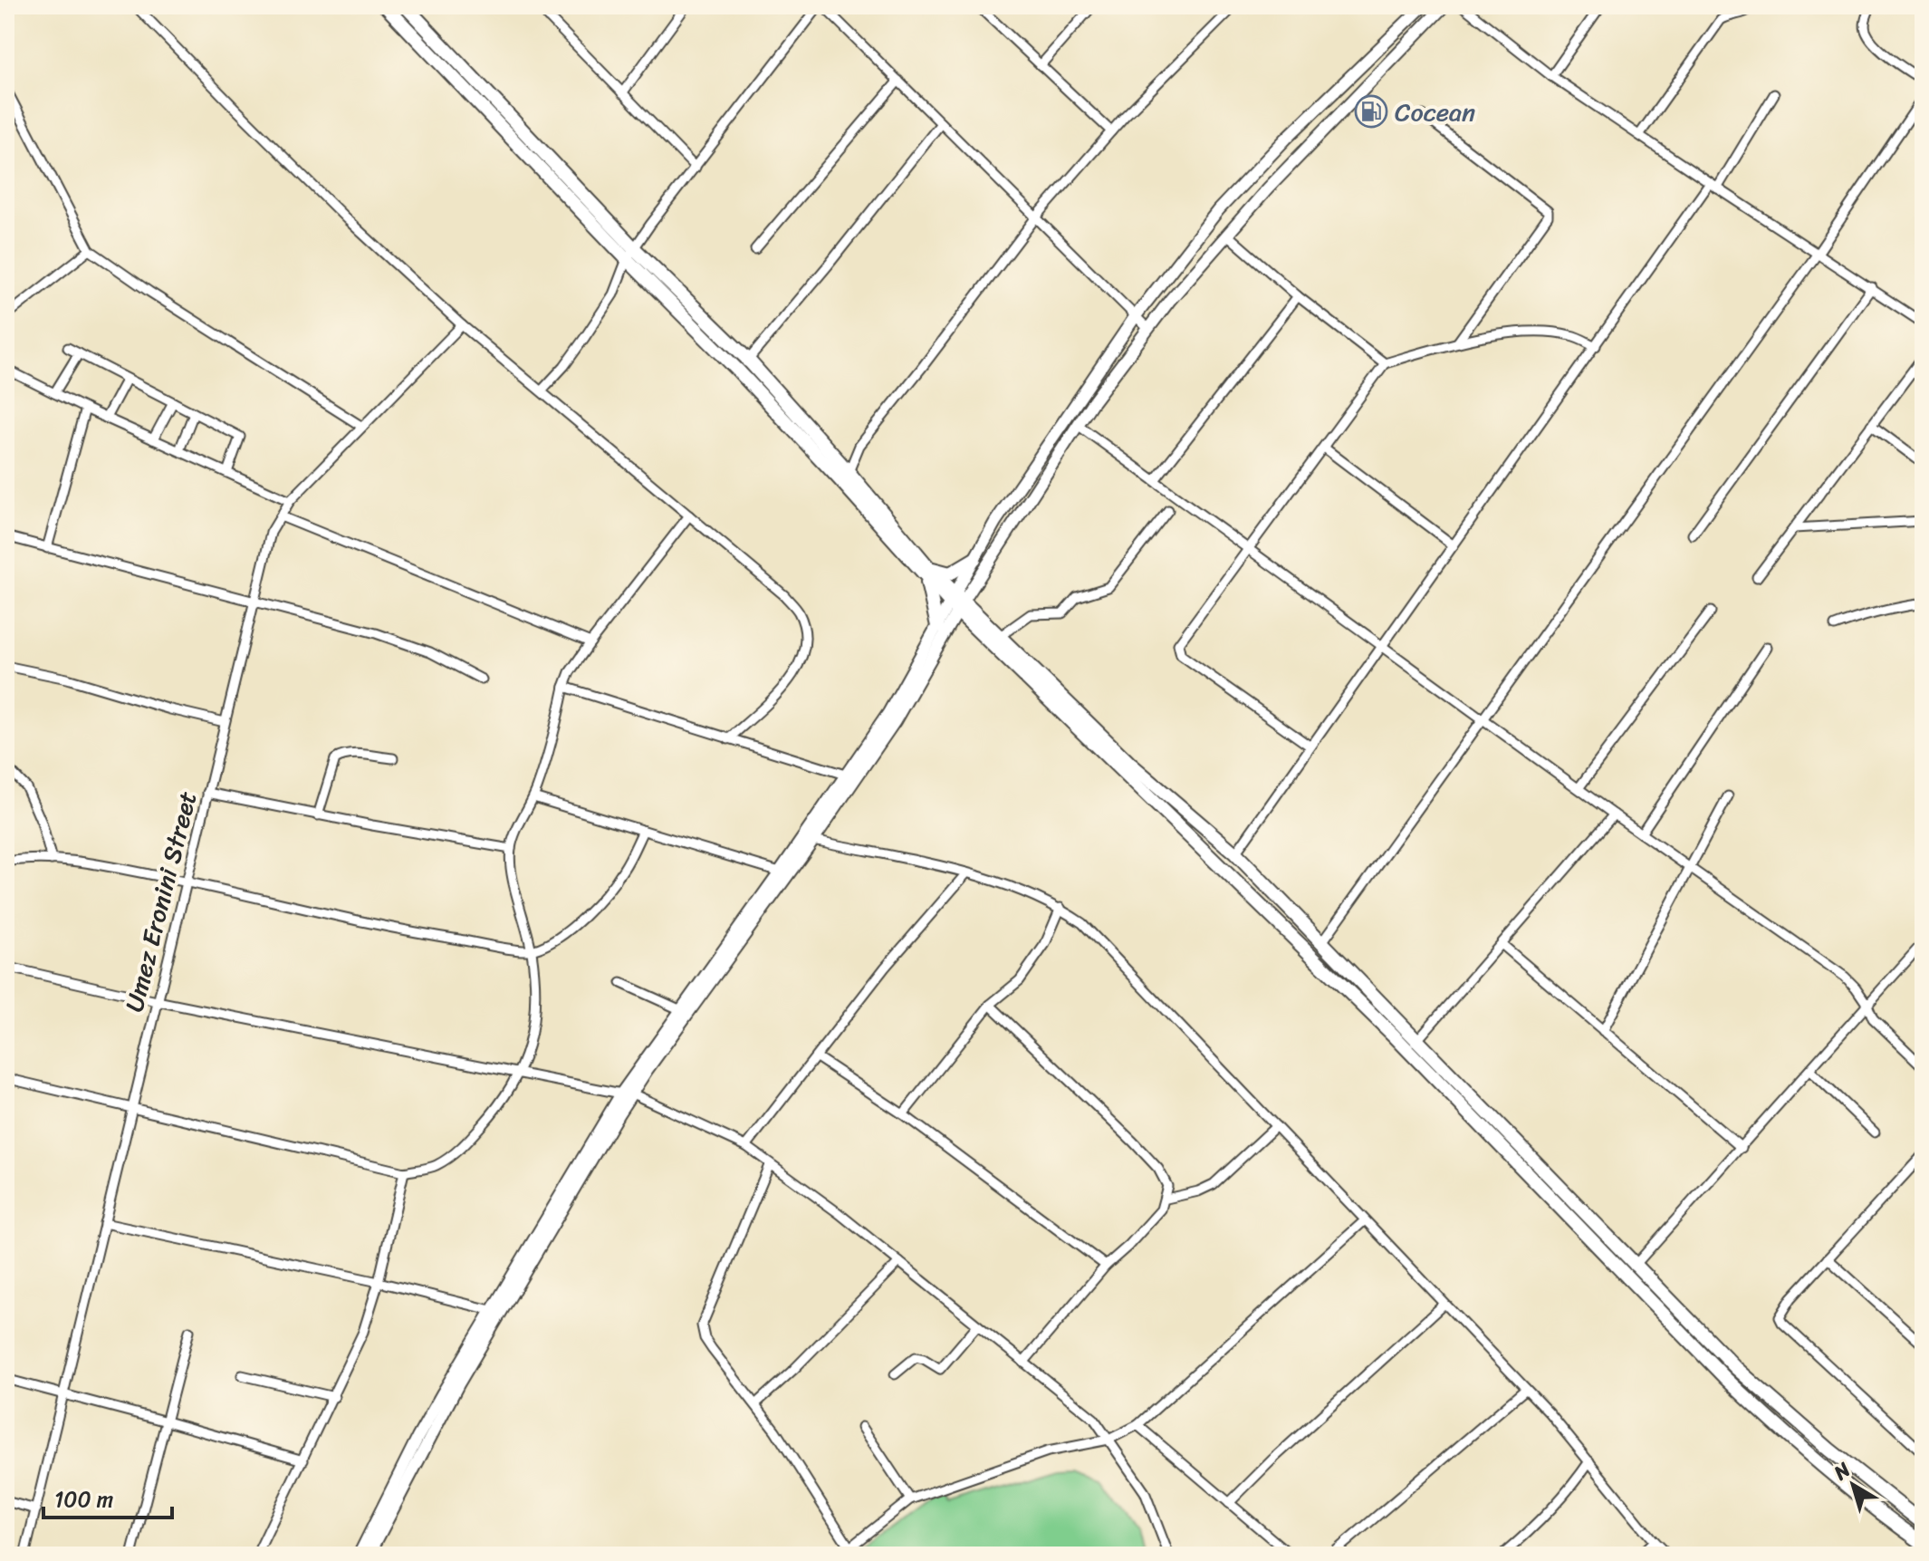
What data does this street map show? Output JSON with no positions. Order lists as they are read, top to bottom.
{
  "streets": {
    "street": ["Umez Eronini Street"]
  },
  "places": {
    "fuel station": ["Cocean"]
  },
  "scale_bar": "100 m",
  "north": "top left"
}
